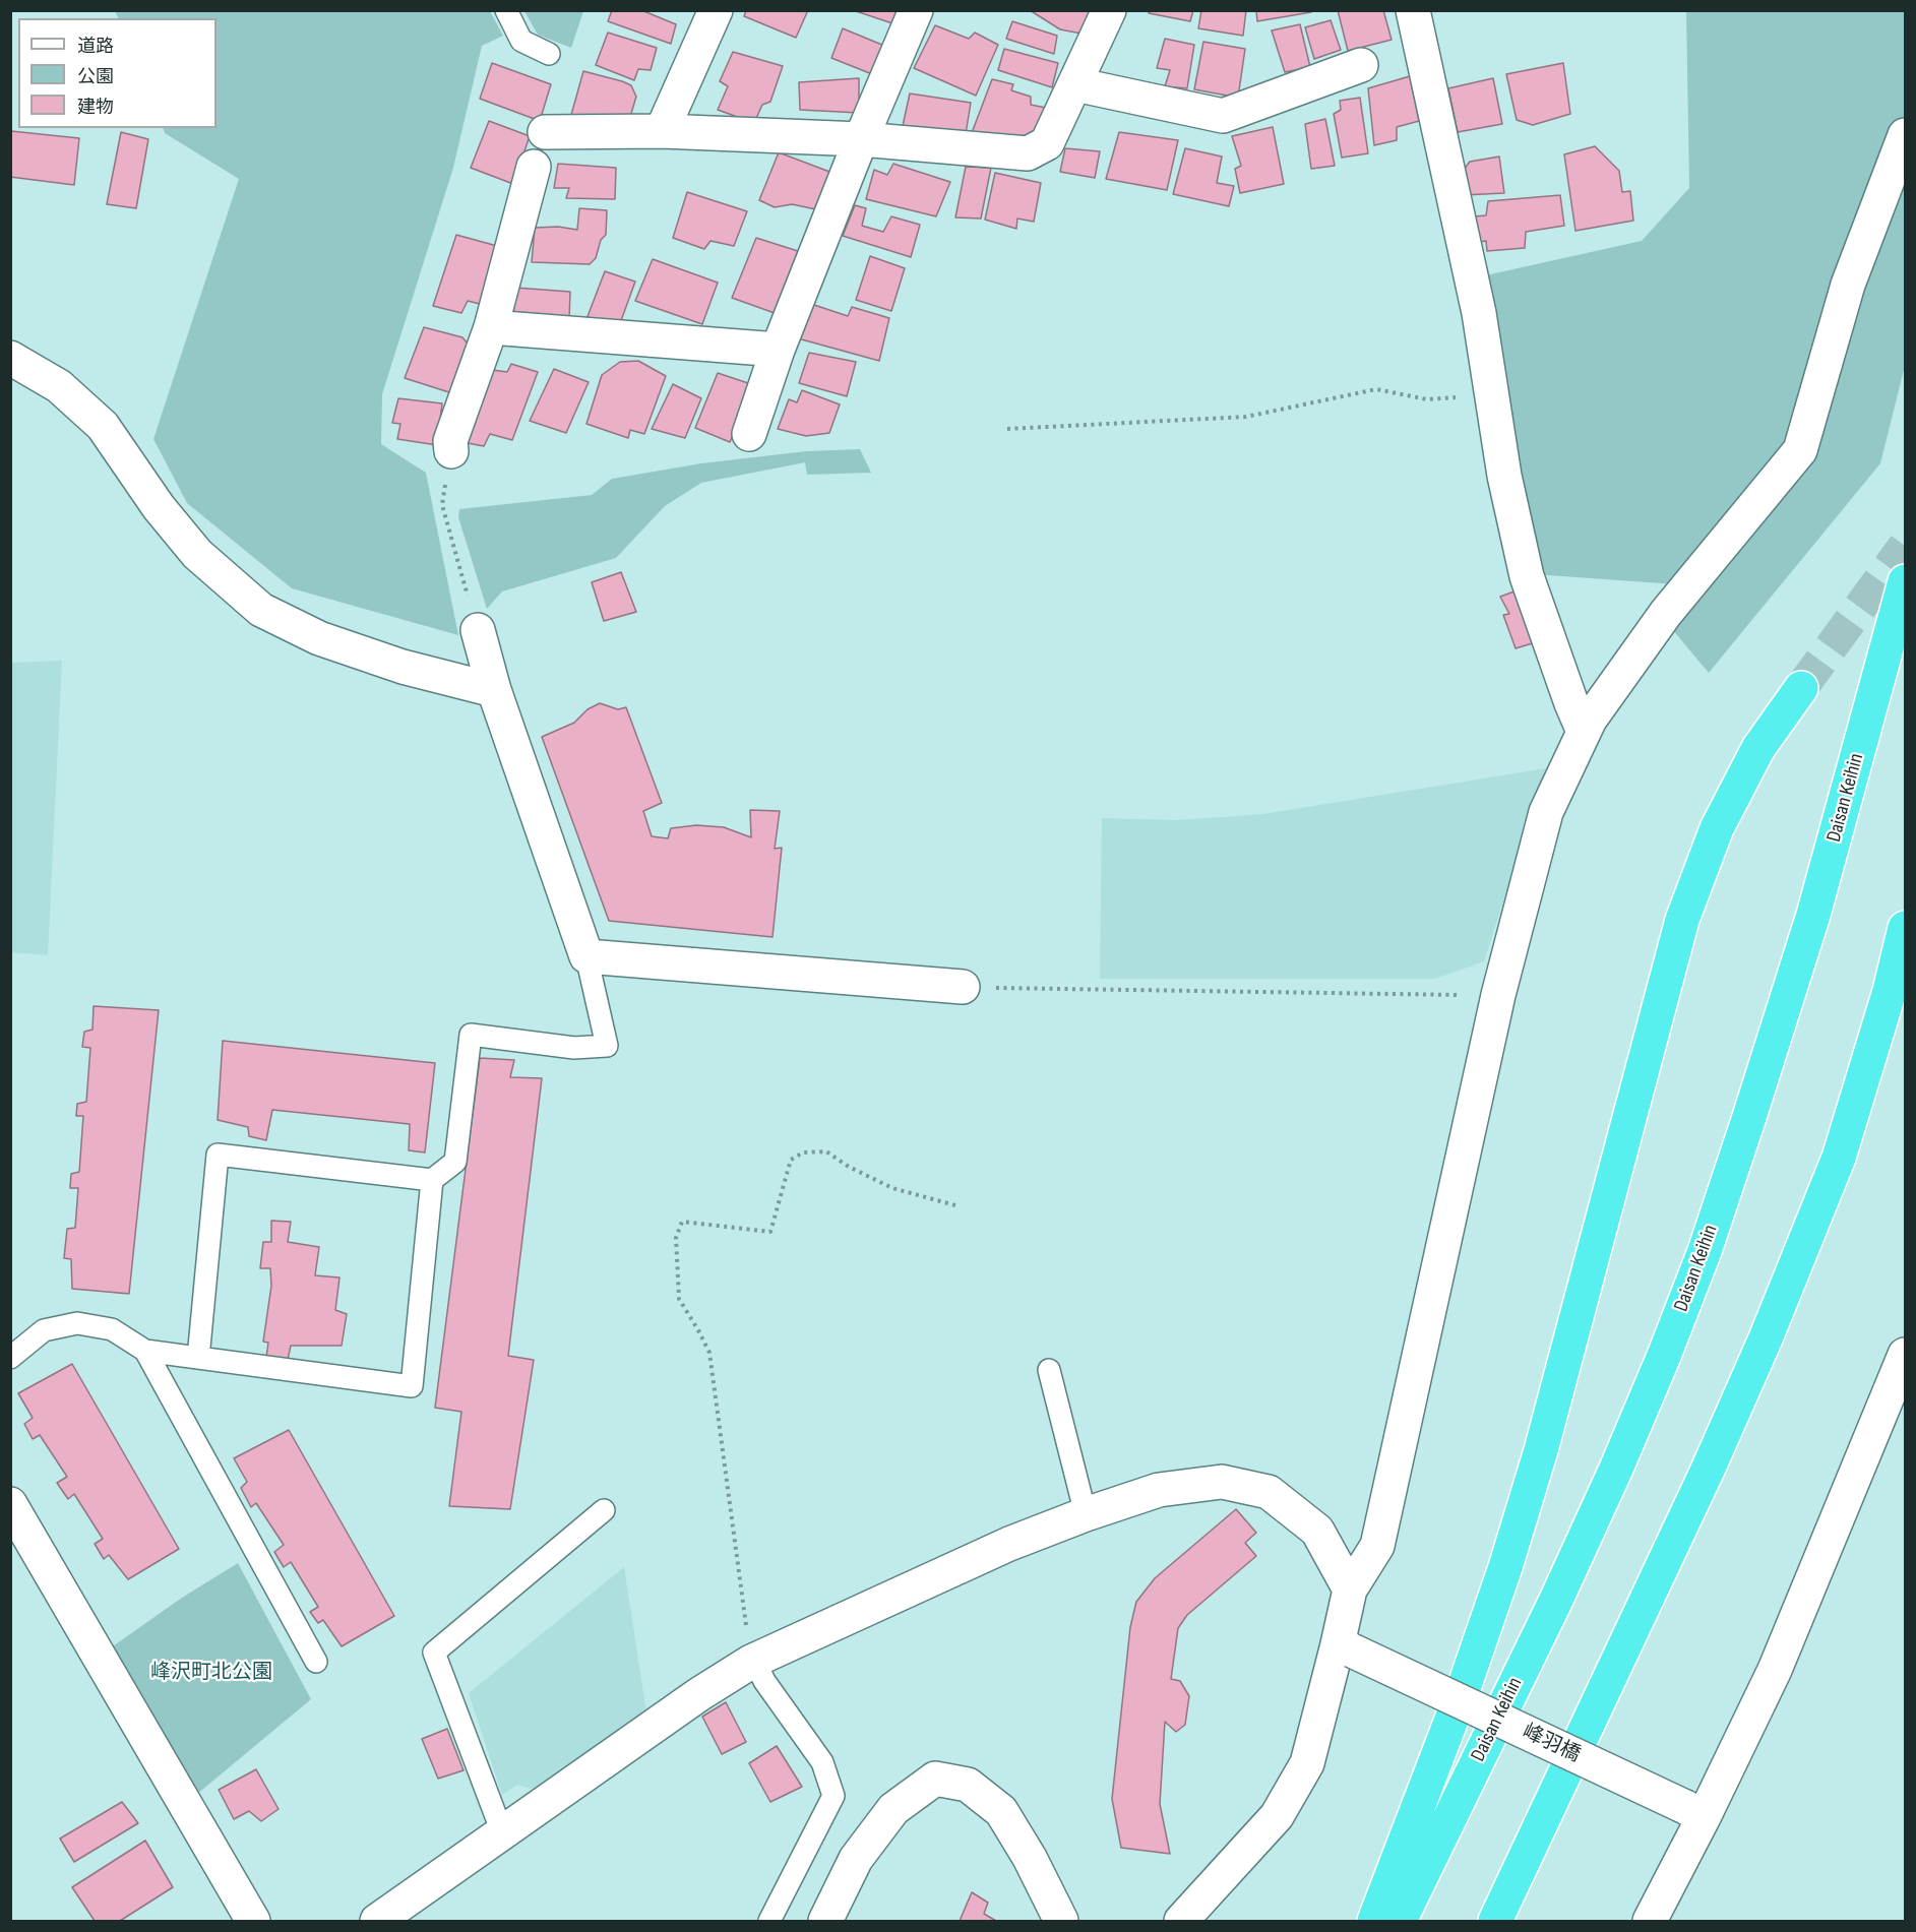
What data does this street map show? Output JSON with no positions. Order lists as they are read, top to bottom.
{
  "streets": {
    "highway": ["Daisan Keihin"],
    "street": ["峰羽橋"]
  },
  "parks": ["峰沢町北公園"],
  "legend": ["道路", "公園", "建物"]
}
